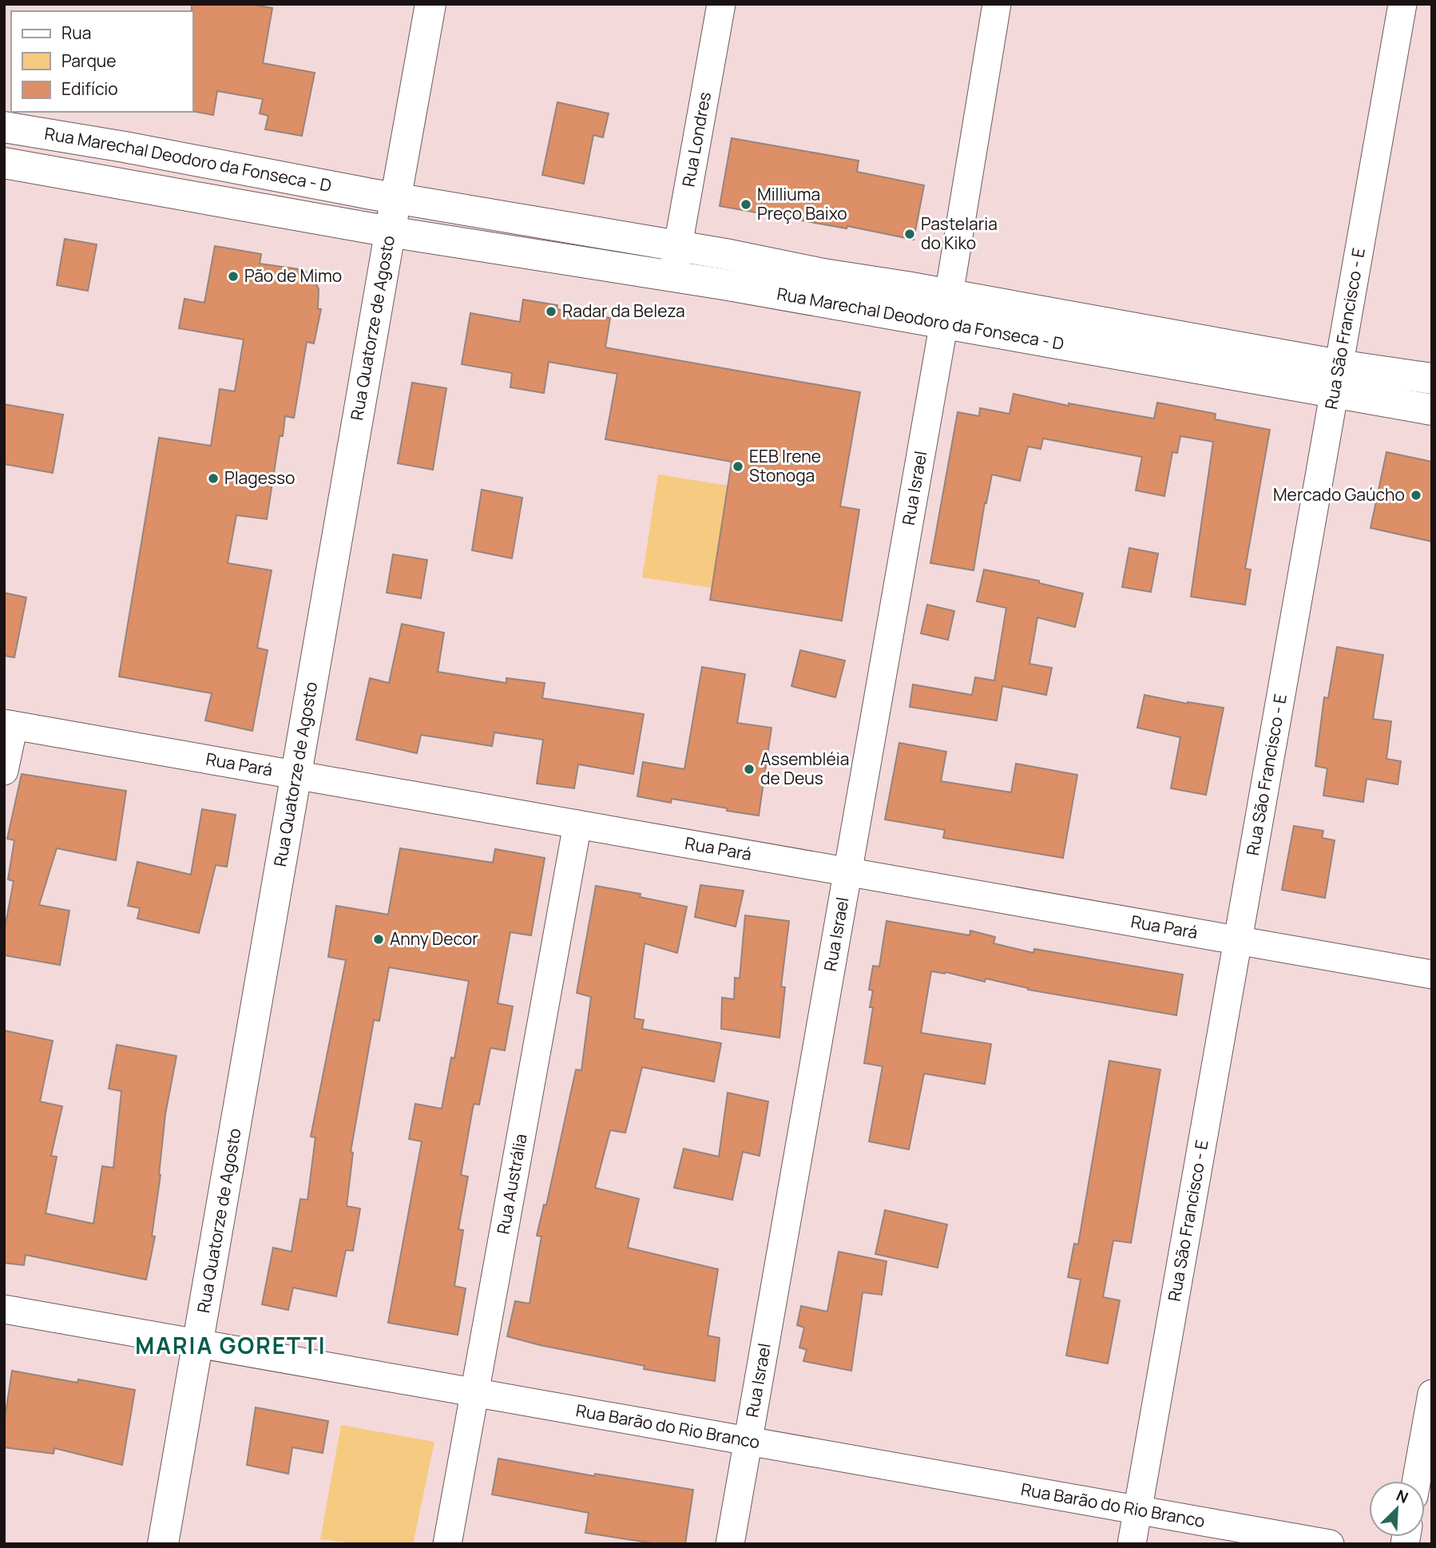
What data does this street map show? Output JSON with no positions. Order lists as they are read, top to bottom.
{
  "streets": {
    "street": [
      "Rua Londres",
      "Rua Marechal Deodoro da Fonseca - D",
      "Rua Quatorze de Agosto",
      "Rua São Francisco - E",
      "Rua Israel",
      "Rua Pará",
      "Rua Austrália",
      "Rua Barão do Rio Branco"
    ]
  },
  "crossings": [
    ["Rua Londres", "Rua Marechal Deodoro da Fonseca - D"],
    ["Rua Marechal Deodoro da Fonseca - D", "Rua Quatorze de Agosto"],
    ["Rua Marechal Deodoro da Fonseca - D", "Rua São Francisco - E"],
    ["Rua Marechal Deodoro da Fonseca - D", "Rua Israel"],
    ["Rua Quatorze de Agosto", "Rua Pará"],
    ["Rua Quatorze de Agosto", "Rua Barão do Rio Branco"],
    ["Rua São Francisco - E", "Rua Pará"],
    ["Rua São Francisco - E", "Rua Barão do Rio Branco"],
    ["Rua Israel", "Rua Pará"],
    ["Rua Israel", "Rua Barão do Rio Branco"],
    ["Rua Pará", "Rua Austrália"],
    ["Rua Austrália", "Rua Barão do Rio Branco"]
  ],
  "districts": ["MARIA GORETTI"],
  "places": [
    "Milliuma Preço Baixo",
    "Pastelaria do Kiko",
    "Pão de Mimo",
    "Radar da Beleza",
    "EEB Irene Stonoga",
    "Plagesso",
    "Mercado Gaúcho",
    "Assembléia de Deus",
    "Anny Decor"
  ],
  "legend": ["Rua", "Parque", "Edifício"],
  "north": "top right"
}
